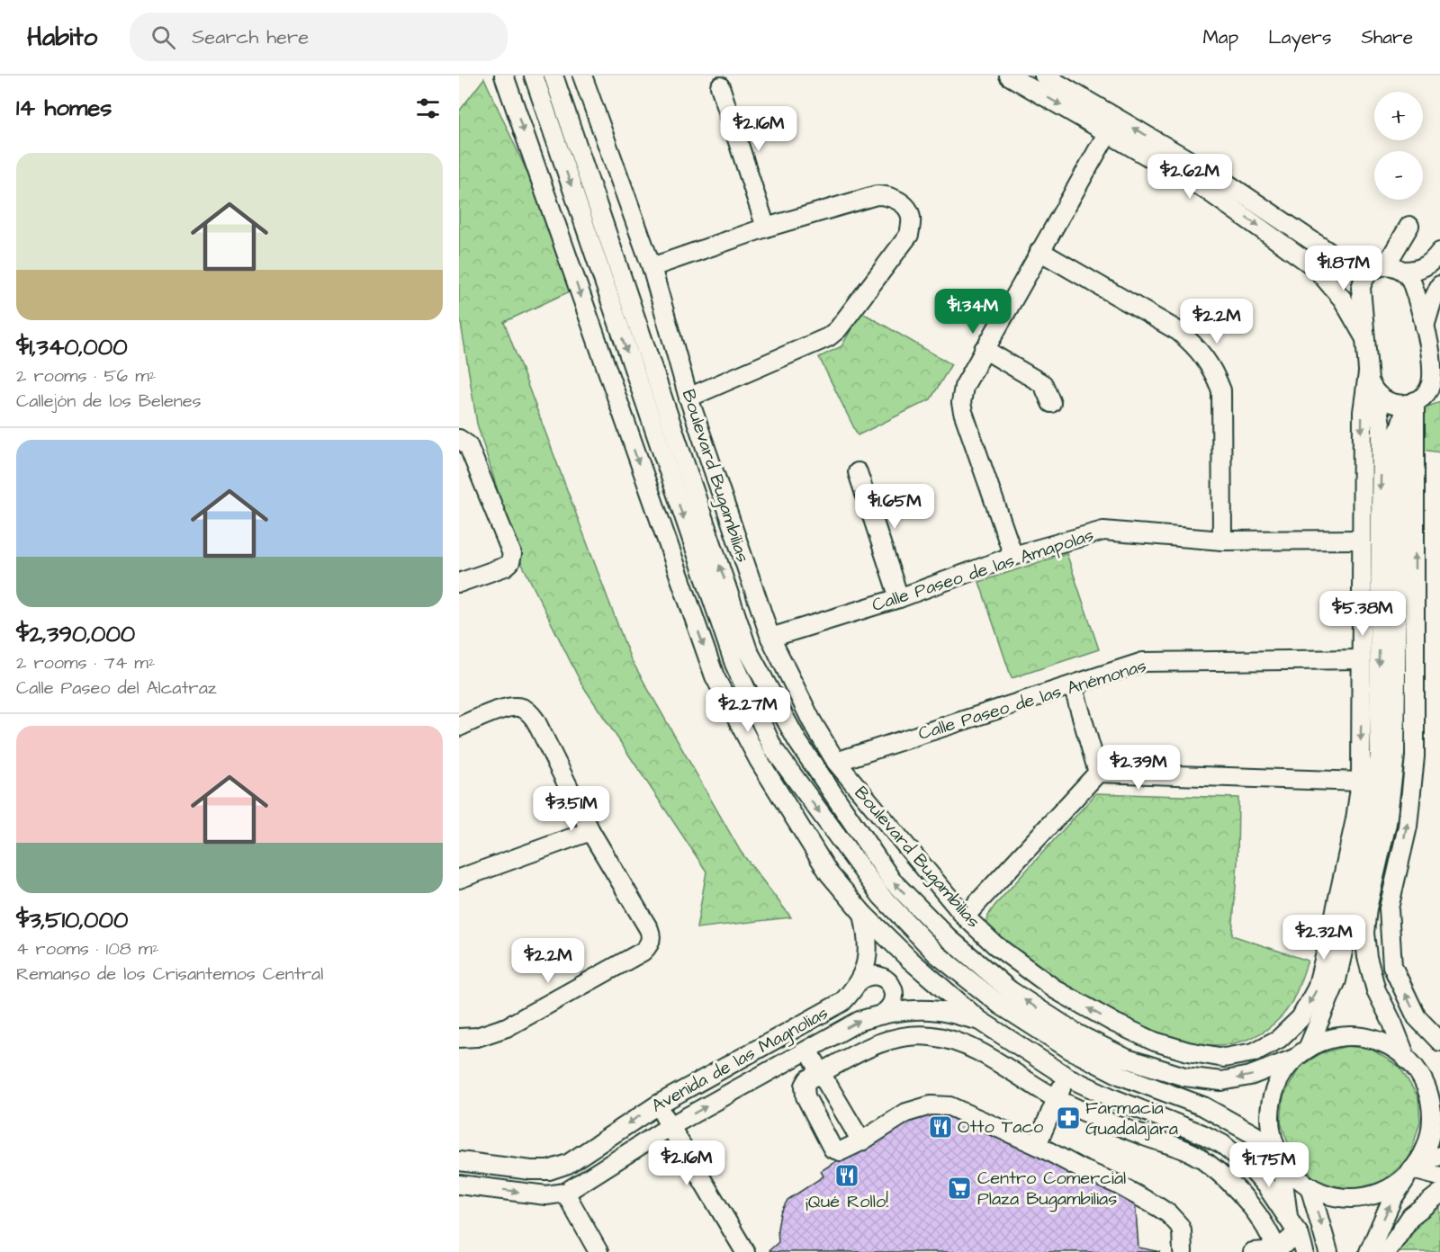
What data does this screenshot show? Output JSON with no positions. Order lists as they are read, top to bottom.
{
  "streets": {
    "street": [
      "Boulevard Bugambilias",
      "Calle Paseo de las Amapolas",
      "Calle Paseo de las Anémonas",
      "Avenida de las Magnolias"
    ]
  },
  "crossings": [
    ["Boulevard Bugambilias", "Calle Paseo de las Amapolas"],
    ["Boulevard Bugambilias", "Calle Paseo de las Anémonas"]
  ],
  "places": {
    "pharmacy": ["Farmacia Guadalajara"],
    "restaurant": ["Otto Taco", "¡Qué Rollo!"],
    "supermarket": ["Centro Comercial Plaza Bugambilias"]
  },
  "page": {
    "header": "Habito",
    "search": "Search here",
    "nav": ["Map", "Layers", "Share"],
    "heading": "14 homes",
    "map_buttons": ["+", "−"],
    "price": [
      "$2.16M",
      "$2.62M",
      "$1.87M",
      "$1.34M",
      "$2.2M",
      "$1.65M",
      "$5.38M",
      "$2.27M",
      "$2.39M",
      "$3.51M",
      "$2.32M",
      "$2.2M",
      "$2.16M",
      "$1.75M"
    ],
    "list": [
      {
        "name": "$1,340,000",
        "note": "2 rooms · 56 m² · Callejón de los Belenes"
      },
      {
        "name": "$2,390,000",
        "note": "2 rooms · 74 m² · Calle Paseo del Alcatraz"
      },
      {
        "name": "$3,510,000",
        "note": "4 rooms · 108 m² · Remanso de los Crisantemos Central"
      }
    ]
  }
}
